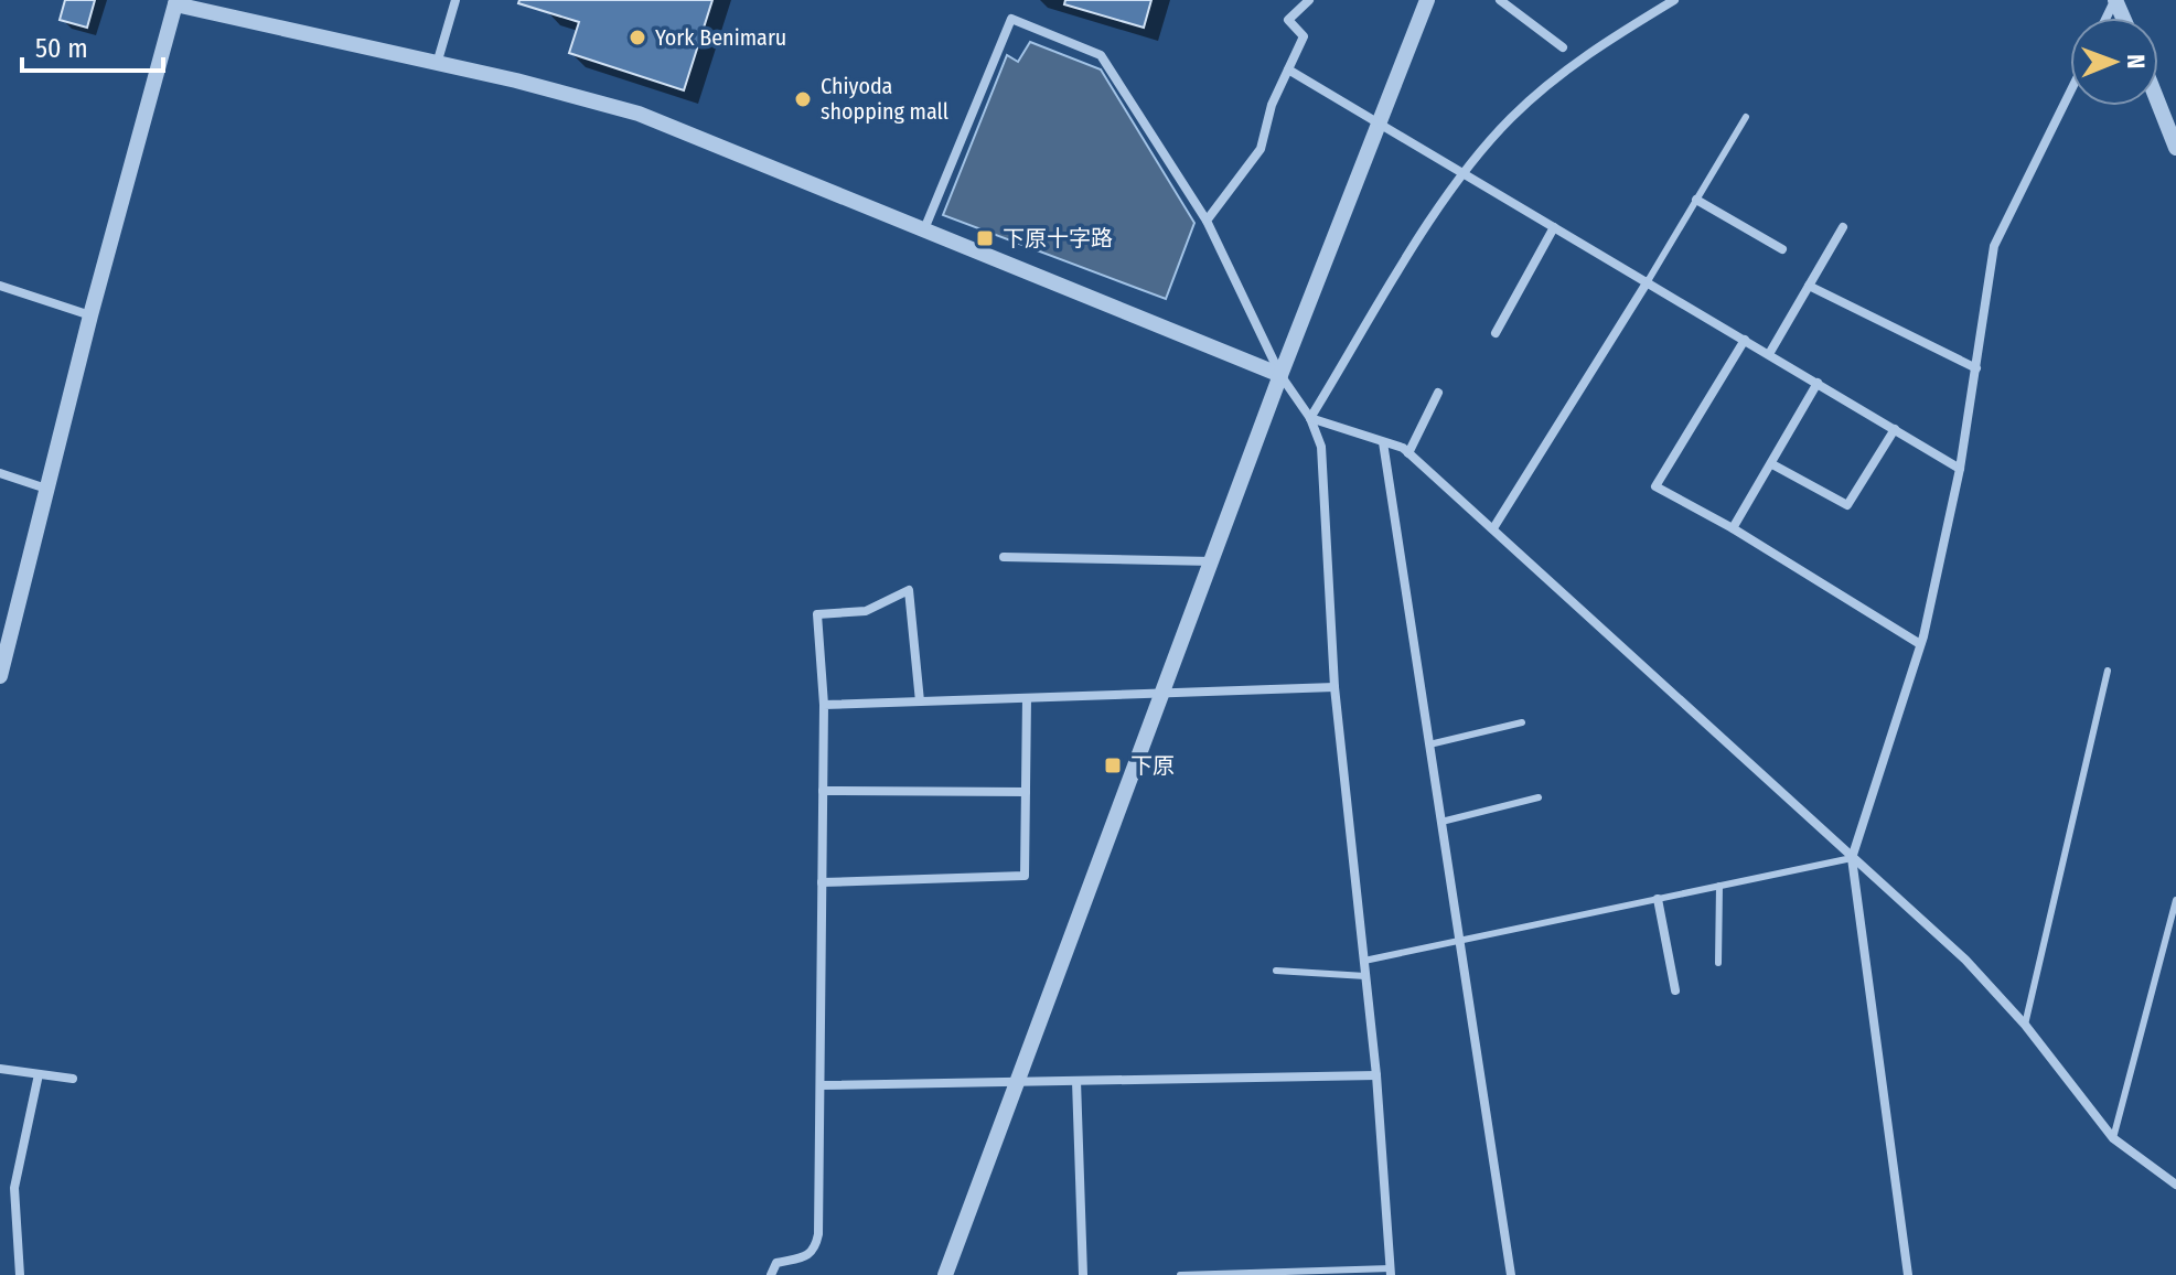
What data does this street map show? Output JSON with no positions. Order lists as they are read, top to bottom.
{
  "places": {
    "other": ["York Benimaru", "Chiyoda shopping mall"],
    "transit": ["下原十字路", "下原"]
  },
  "scale_bar": "50 m",
  "north": "right"
}
